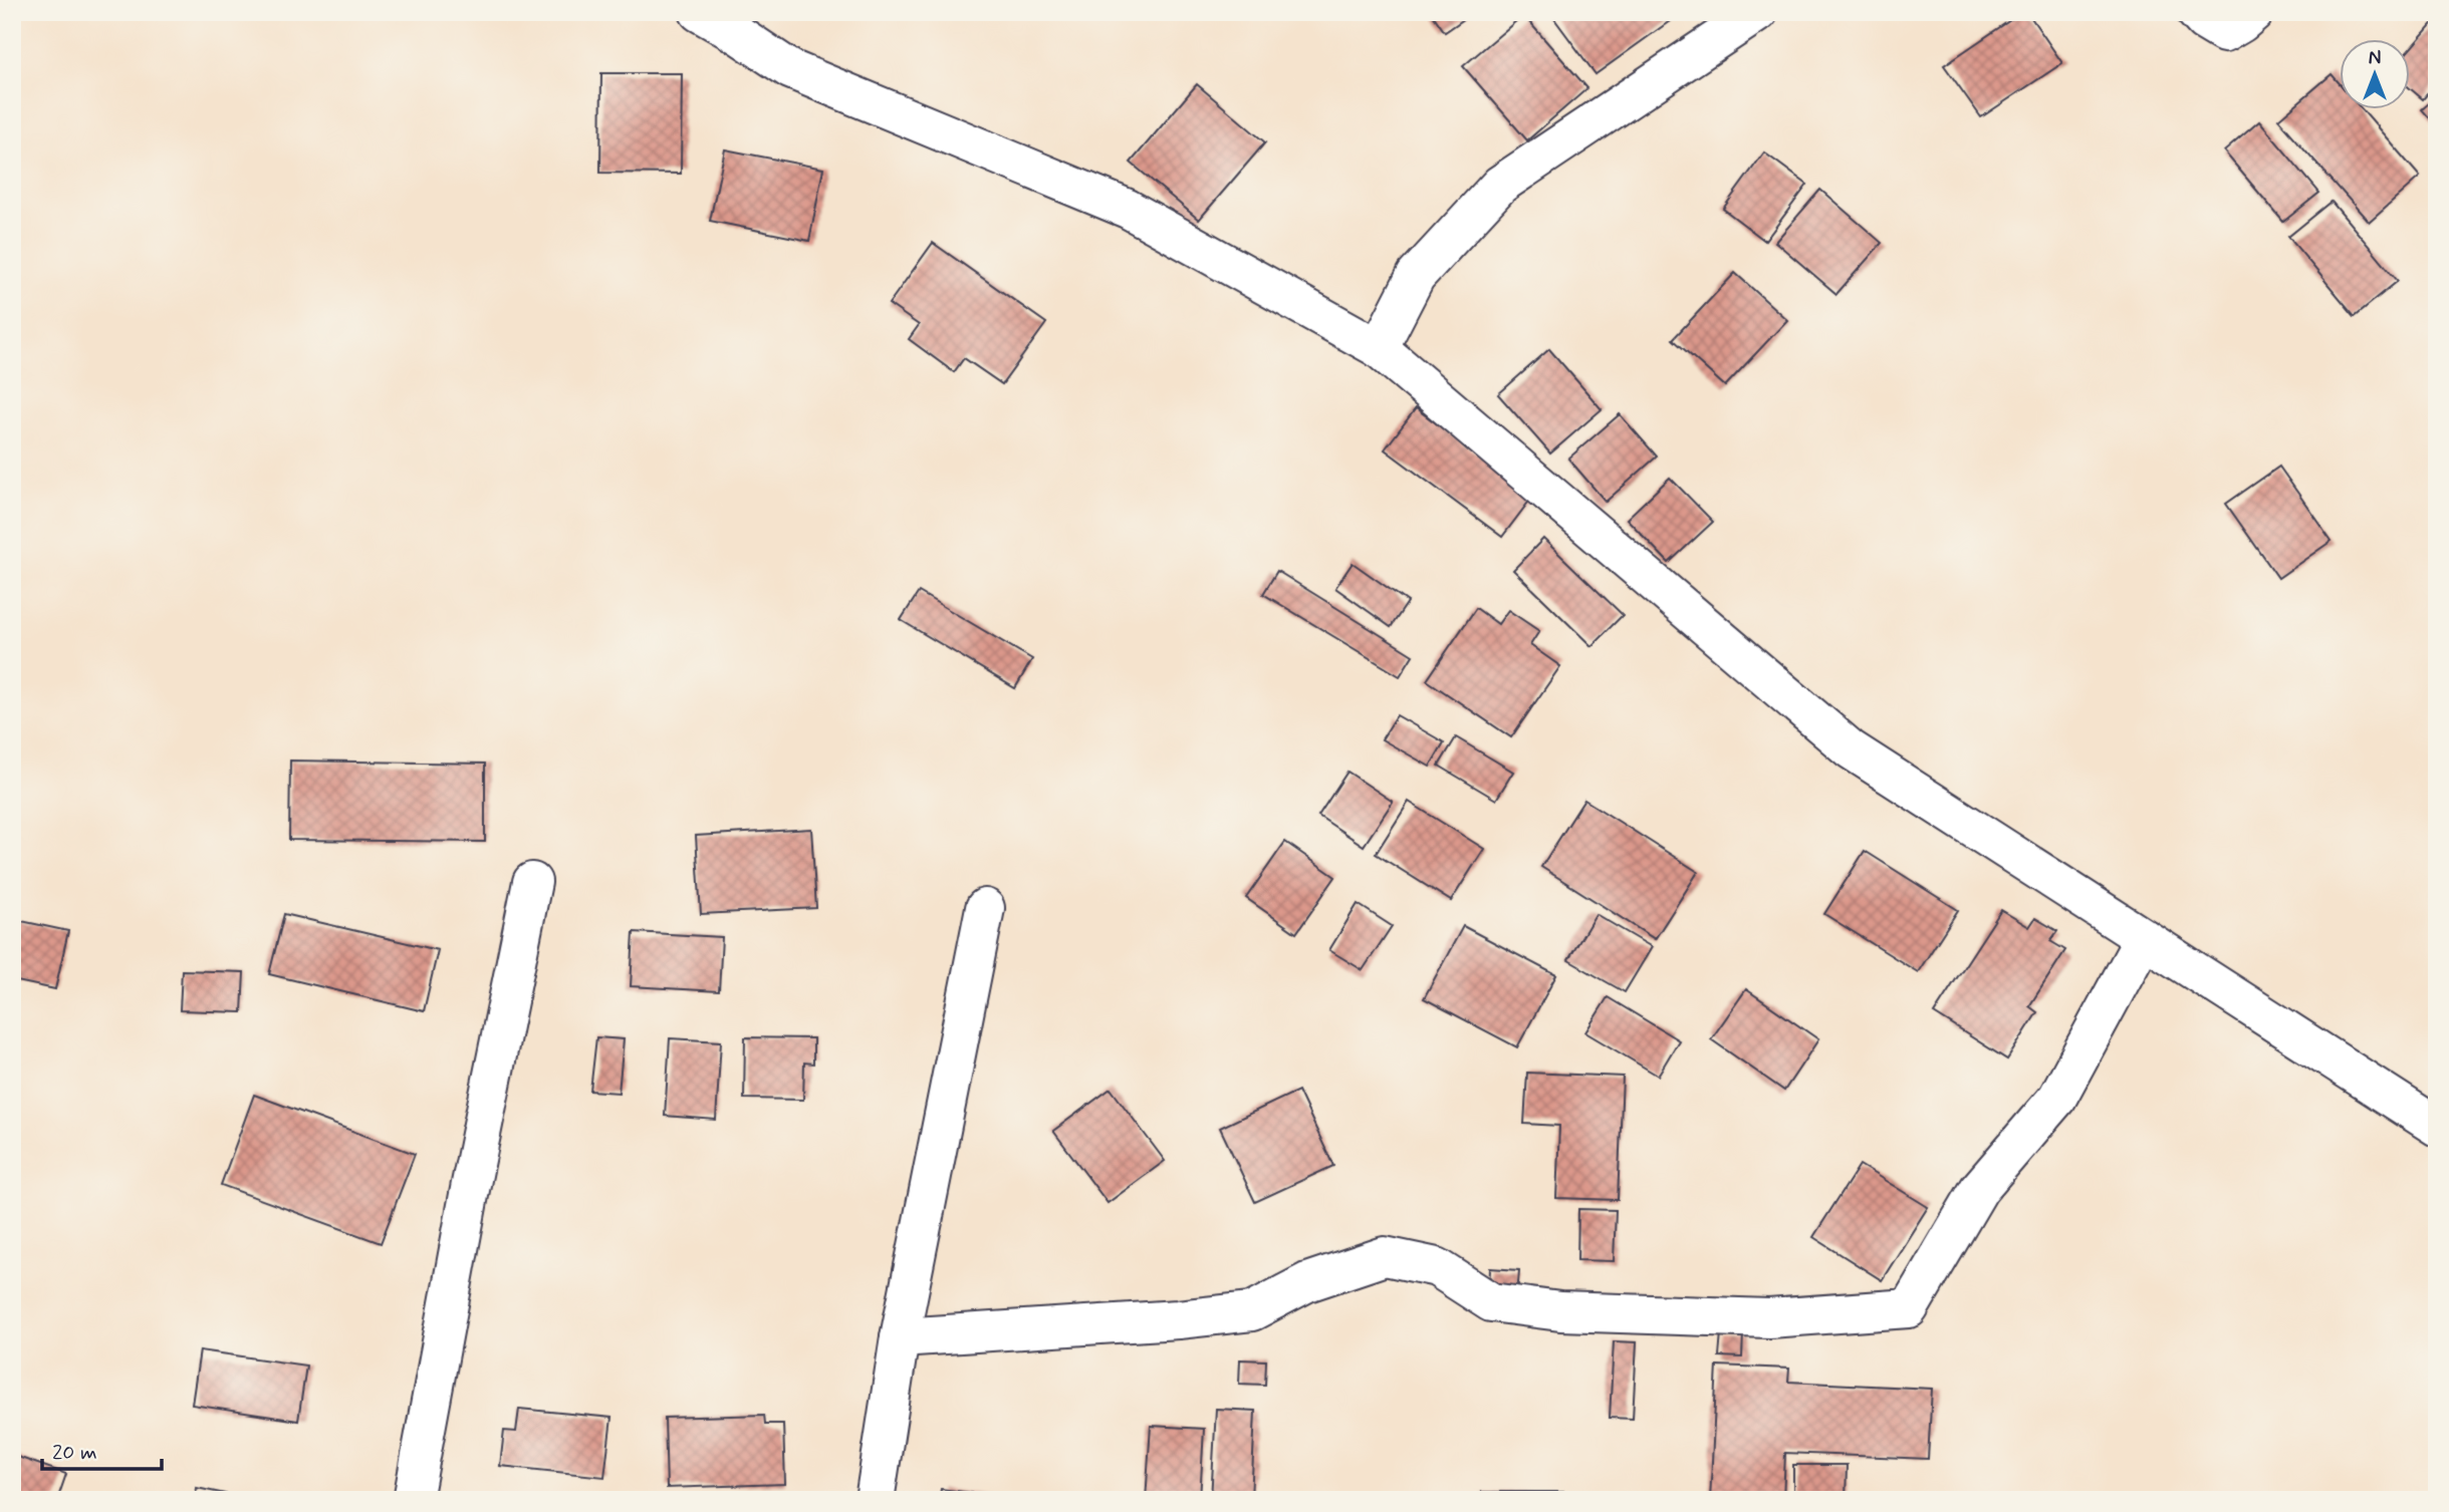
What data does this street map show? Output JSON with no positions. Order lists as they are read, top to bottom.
{
  "scale_bar": "20 m",
  "north": "top"
}
